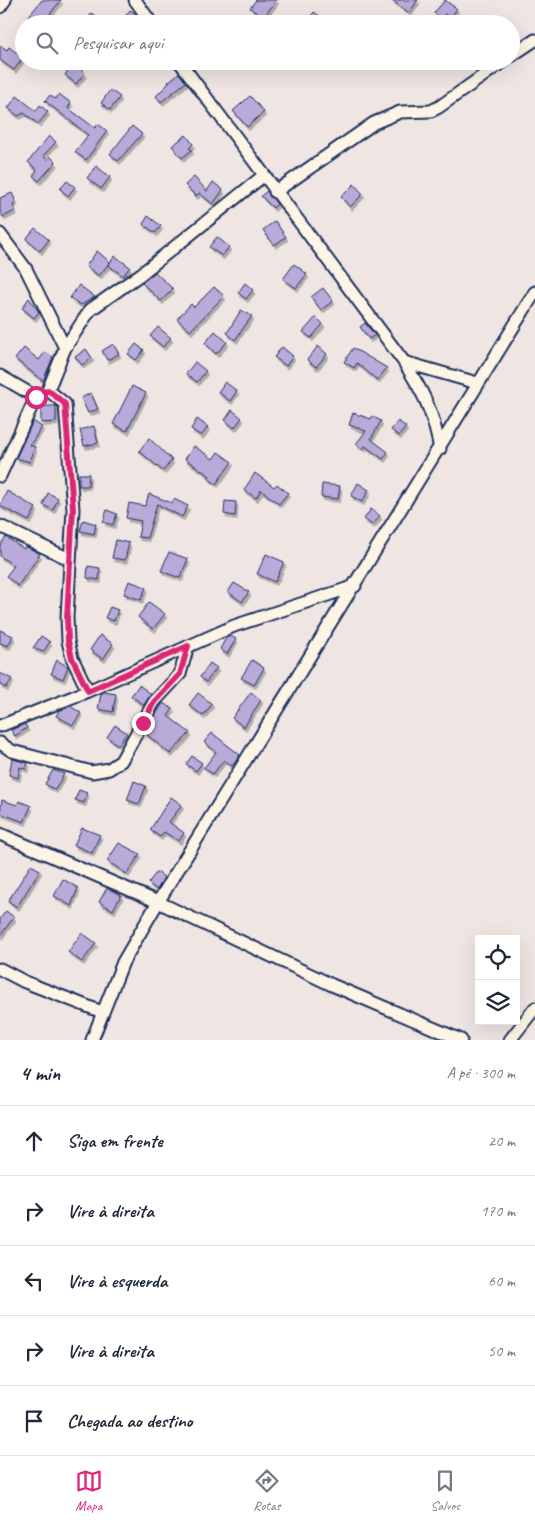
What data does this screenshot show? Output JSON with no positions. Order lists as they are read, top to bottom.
{
  "page": {
    "search": "Pesquisar aqui",
    "heading": ["4 min", "A pé · 300 m"],
    "list": [
      ["Siga em frente", "20 m"],
      ["Vire à direita", "170 m"],
      ["Vire à esquerda", "60 m"],
      ["Vire à direita", "50 m"],
      "Chegada ao destino"
    ],
    "nav": ["Mapa", "Rotas", "Salvos"]
  }
}
